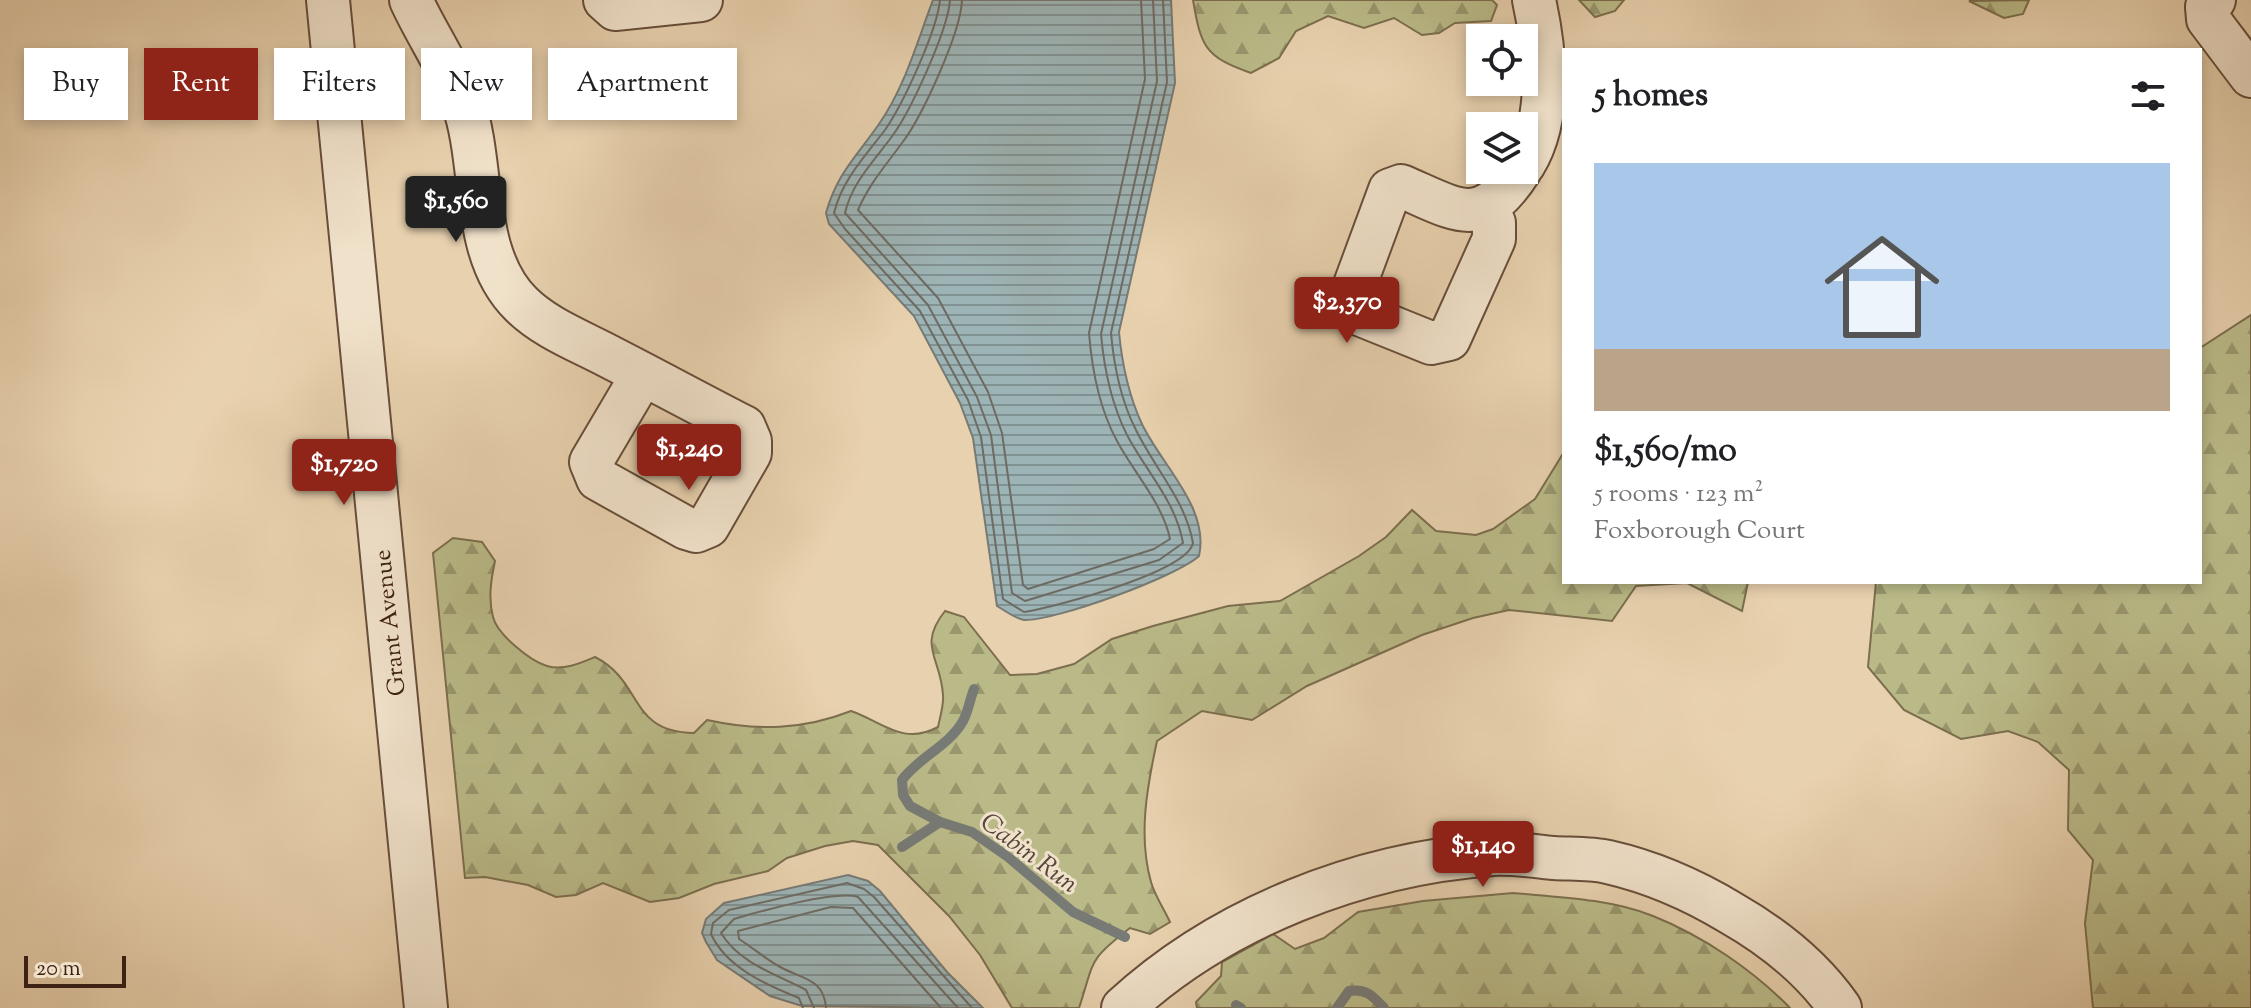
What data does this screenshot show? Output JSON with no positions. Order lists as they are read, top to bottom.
{
  "streets": {
    "street": ["Grant Avenue"]
  },
  "water": ["Cabin Run"],
  "scale_bar": "20 m",
  "page": {
    "chip": [
      "Buy",
      "Rent",
      "Filters",
      "New",
      "Apartment"
    ],
    "heading": "5 homes",
    "list": [
      {
        "name": "$1,560/mo",
        "note": "5 rooms · 123 m² · Foxborough Court"
      }
    ],
    "price": [
      "$1,560",
      "$2,370",
      "$1,240",
      "$1,720",
      "$1,140"
    ],
    "scale": "20 m"
  }
}
